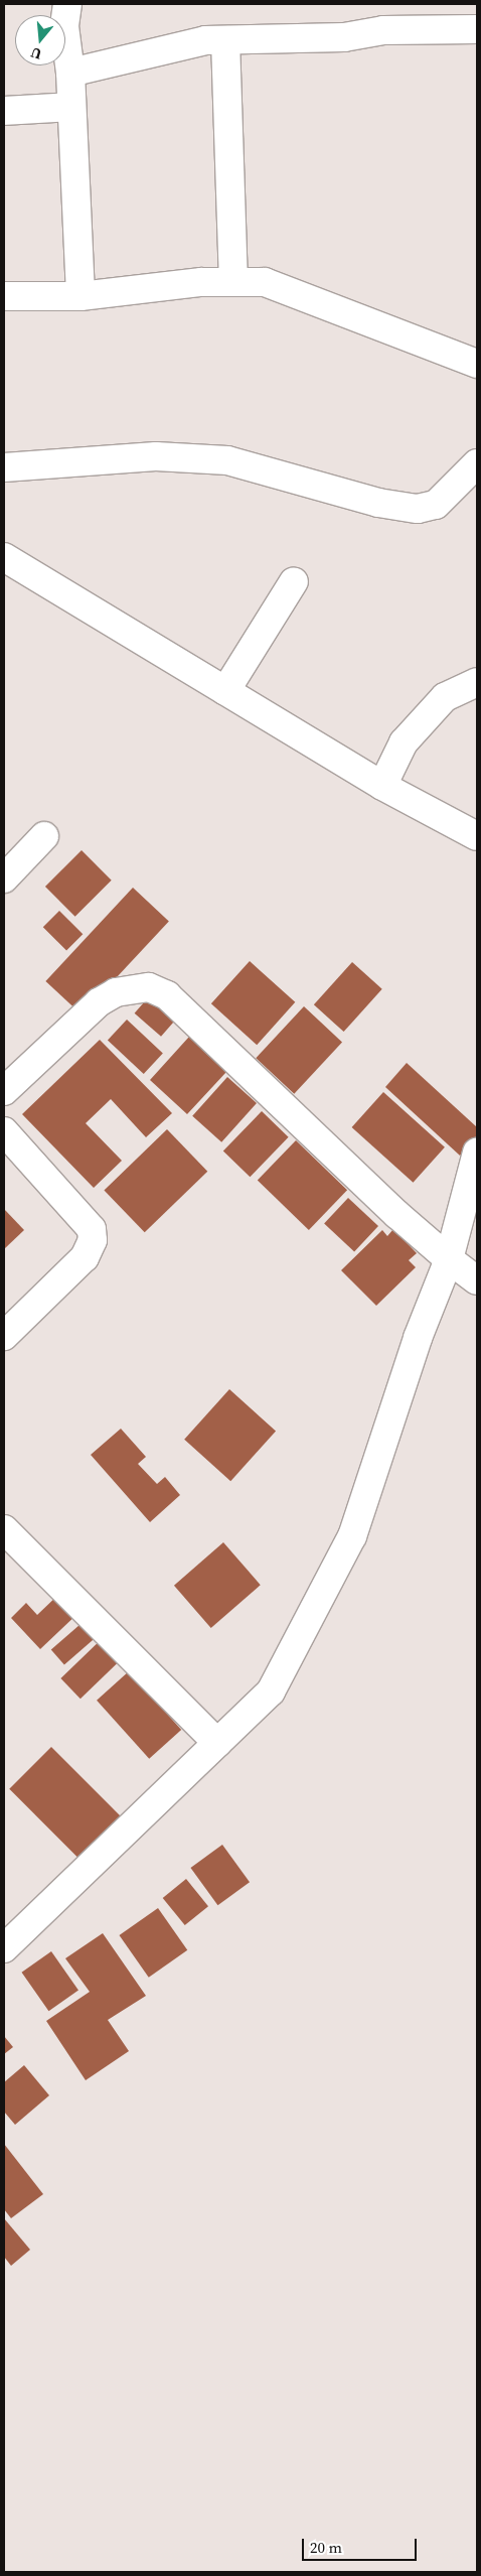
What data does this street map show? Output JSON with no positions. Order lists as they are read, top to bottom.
{
  "scale_bar": "20 m",
  "north": "bottom"
}
